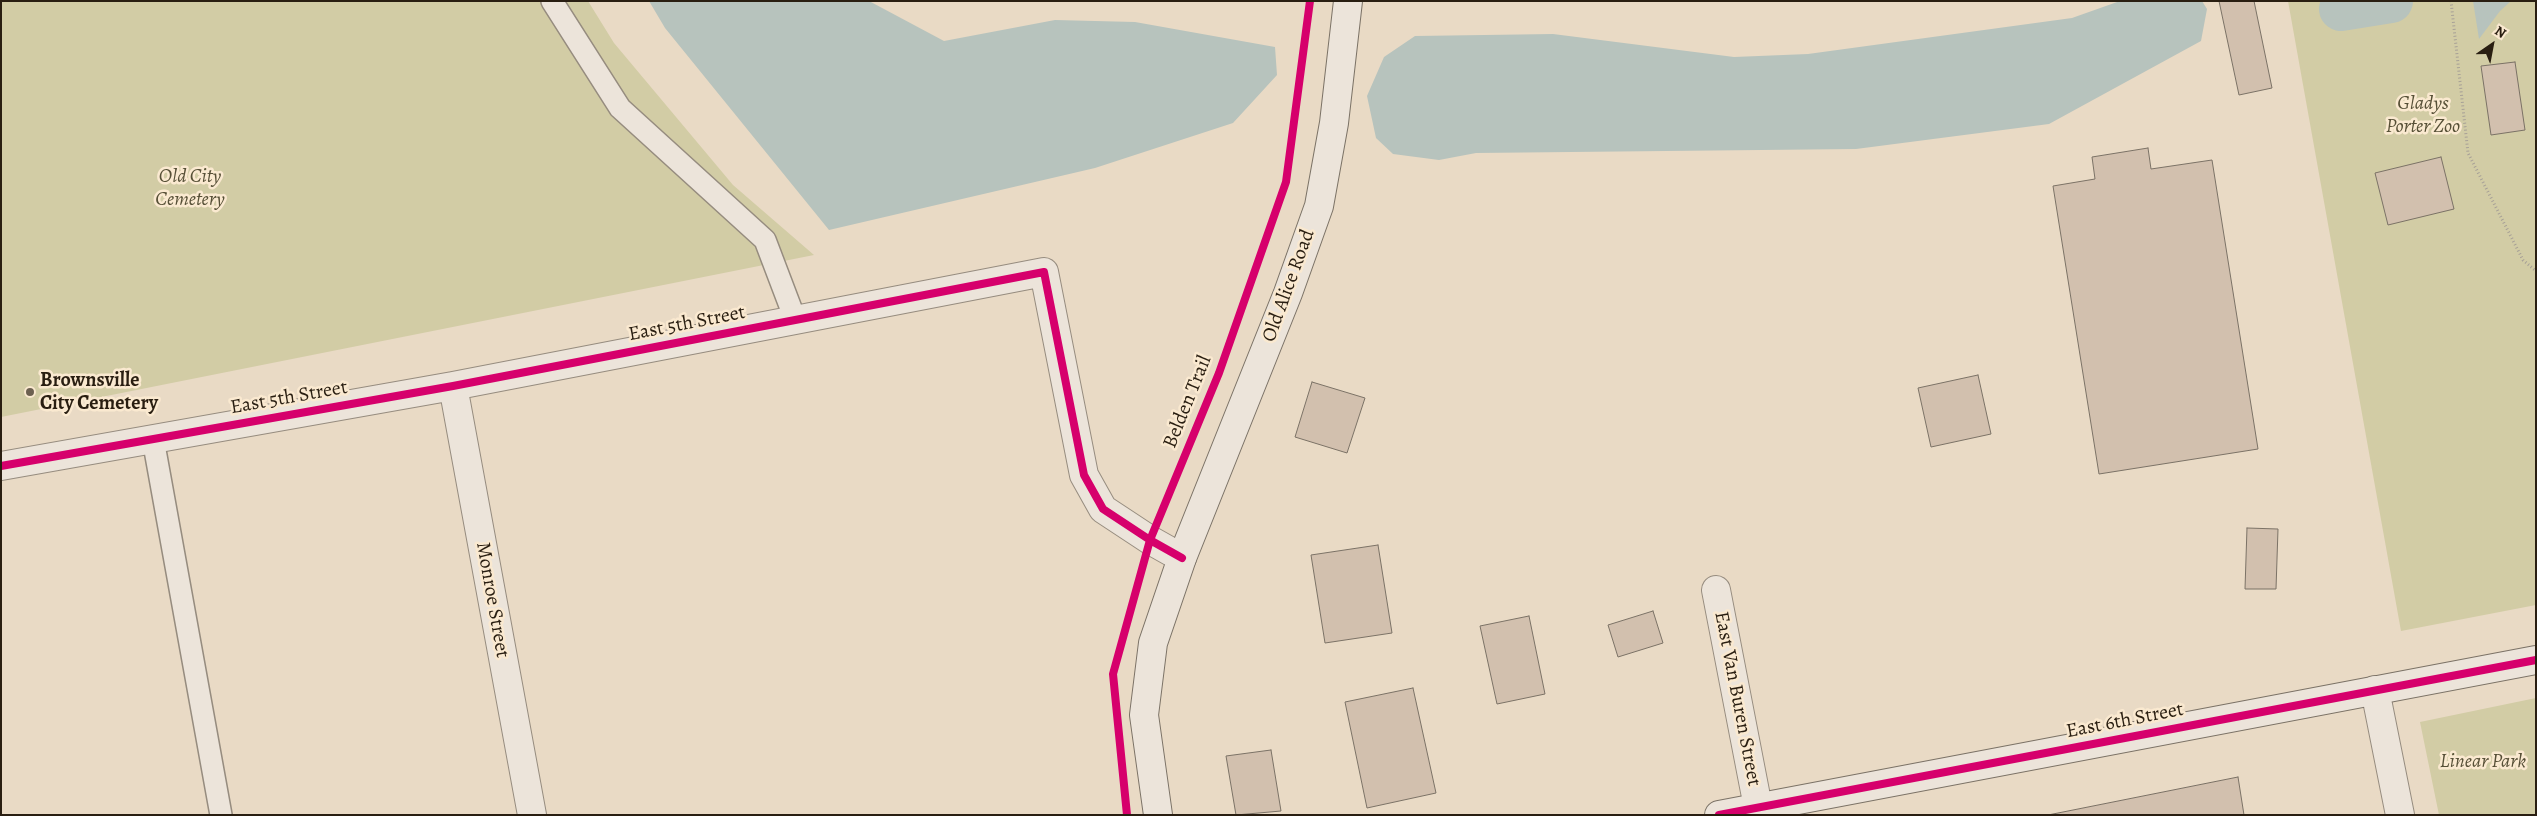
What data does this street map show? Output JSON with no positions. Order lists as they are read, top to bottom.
{
  "streets": {
    "street": [
      "Old Alice Road",
      "East 5th Street",
      "Monroe Street",
      "East Van Buren Street",
      "East 6th Street"
    ],
    "cycle path": ["Belden Trail"]
  },
  "crossings": [
    ["Old Alice Road", "East 5th Street"],
    ["East 5th Street", "Monroe Street"],
    ["East Van Buren Street", "East 6th Street"]
  ],
  "parks": ["Gladys Porter Zoo", "Old City Cemetery", "Linear Park"],
  "places": ["Brownsville City Cemetery"],
  "north": "top right"
}
